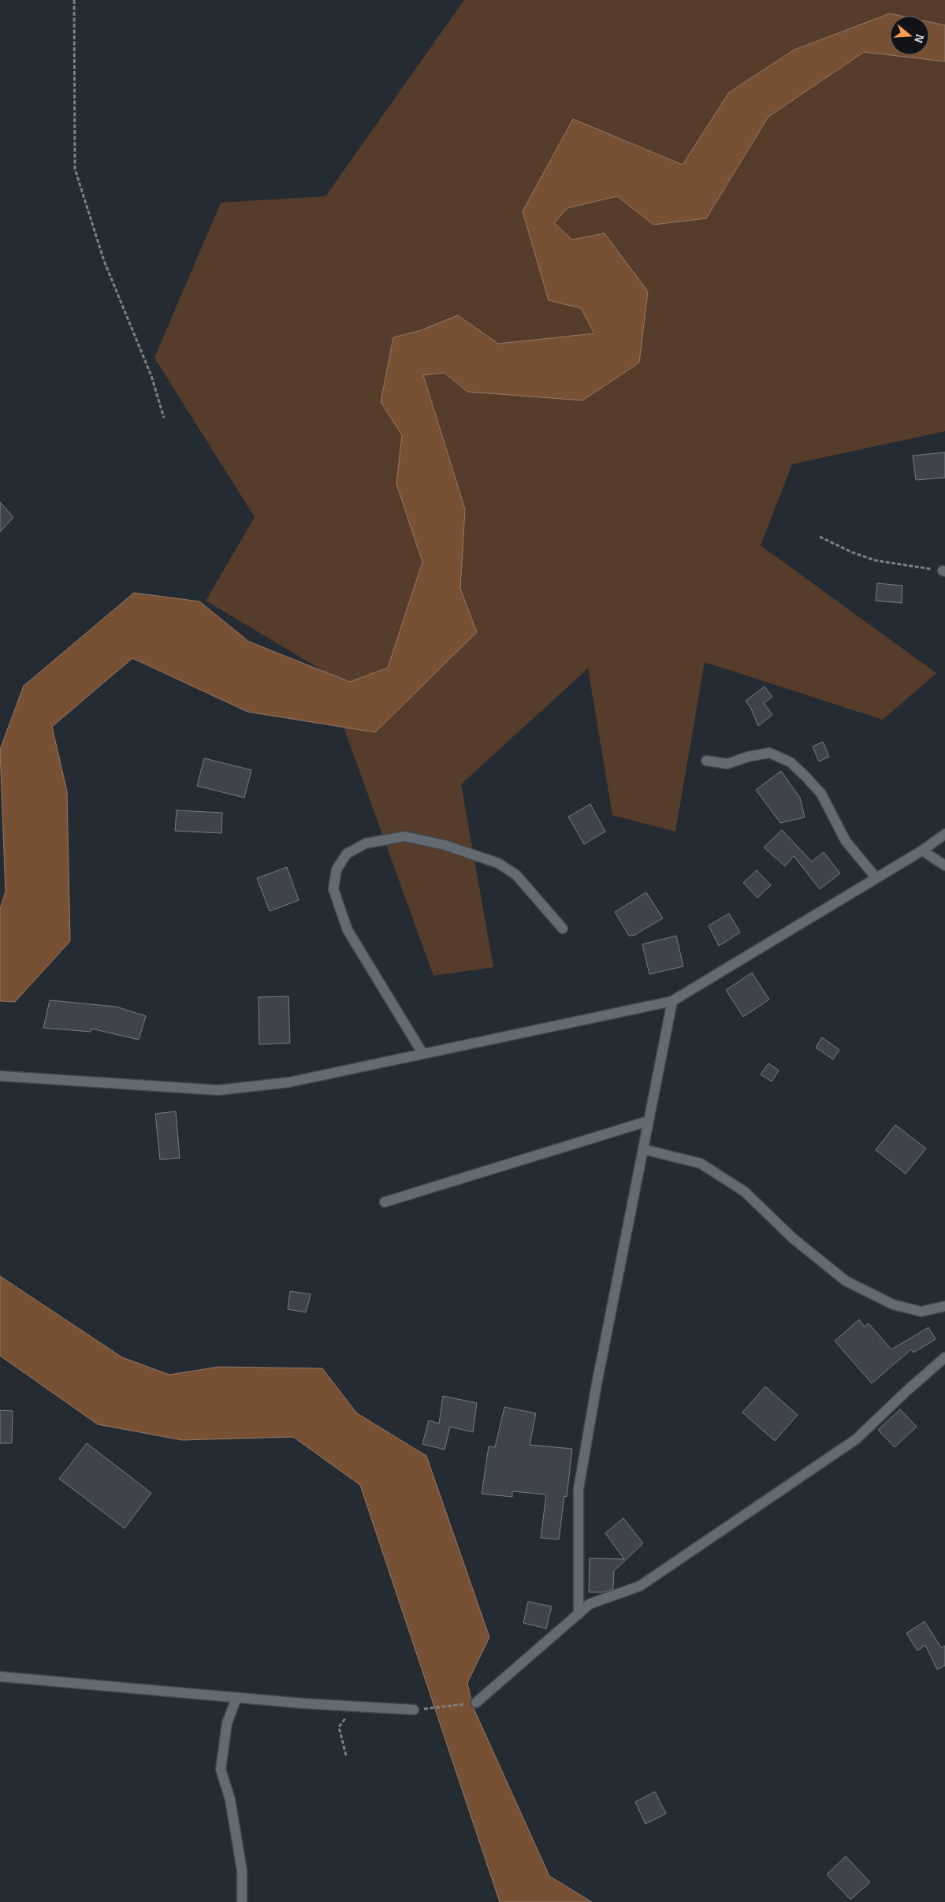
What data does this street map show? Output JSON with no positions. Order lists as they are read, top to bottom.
{
  "north": "right"
}
